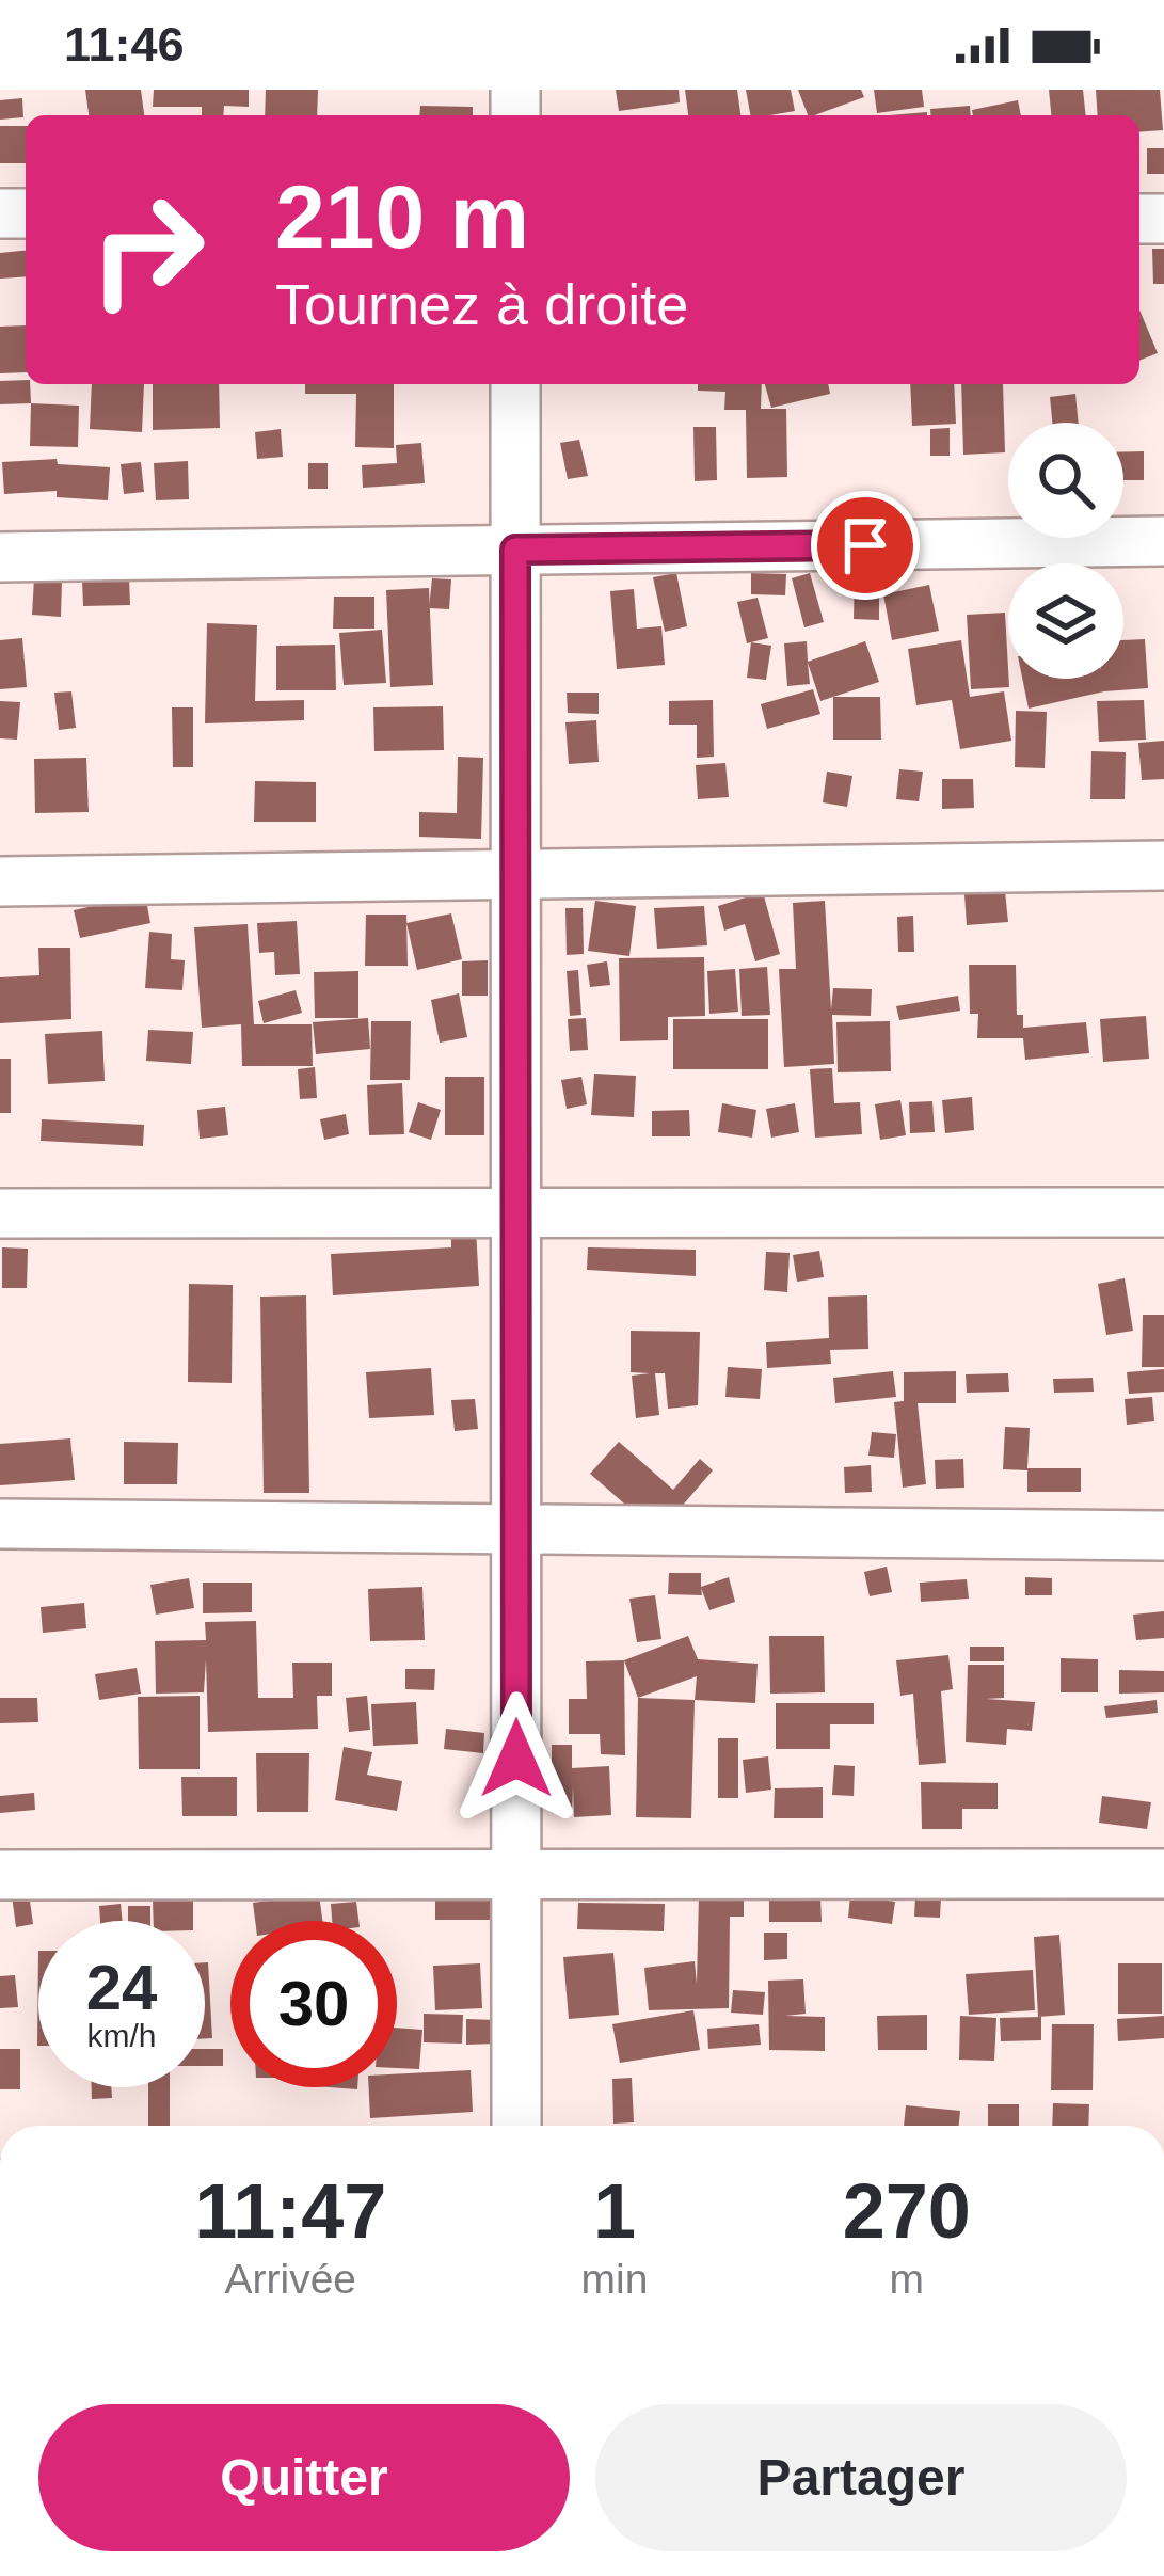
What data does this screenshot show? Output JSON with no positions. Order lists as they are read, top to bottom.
{
  "page": {
    "status": "11:46",
    "turn": ["210 m", "Tournez à droite"],
    "speed": "24 km/h",
    "limit": "30",
    "eta": [
      "11:47",
      "Arrivée",
      "1",
      "min",
      "270",
      "m"
    ],
    "buttons": ["Quitter", "Partager"]
  }
}
